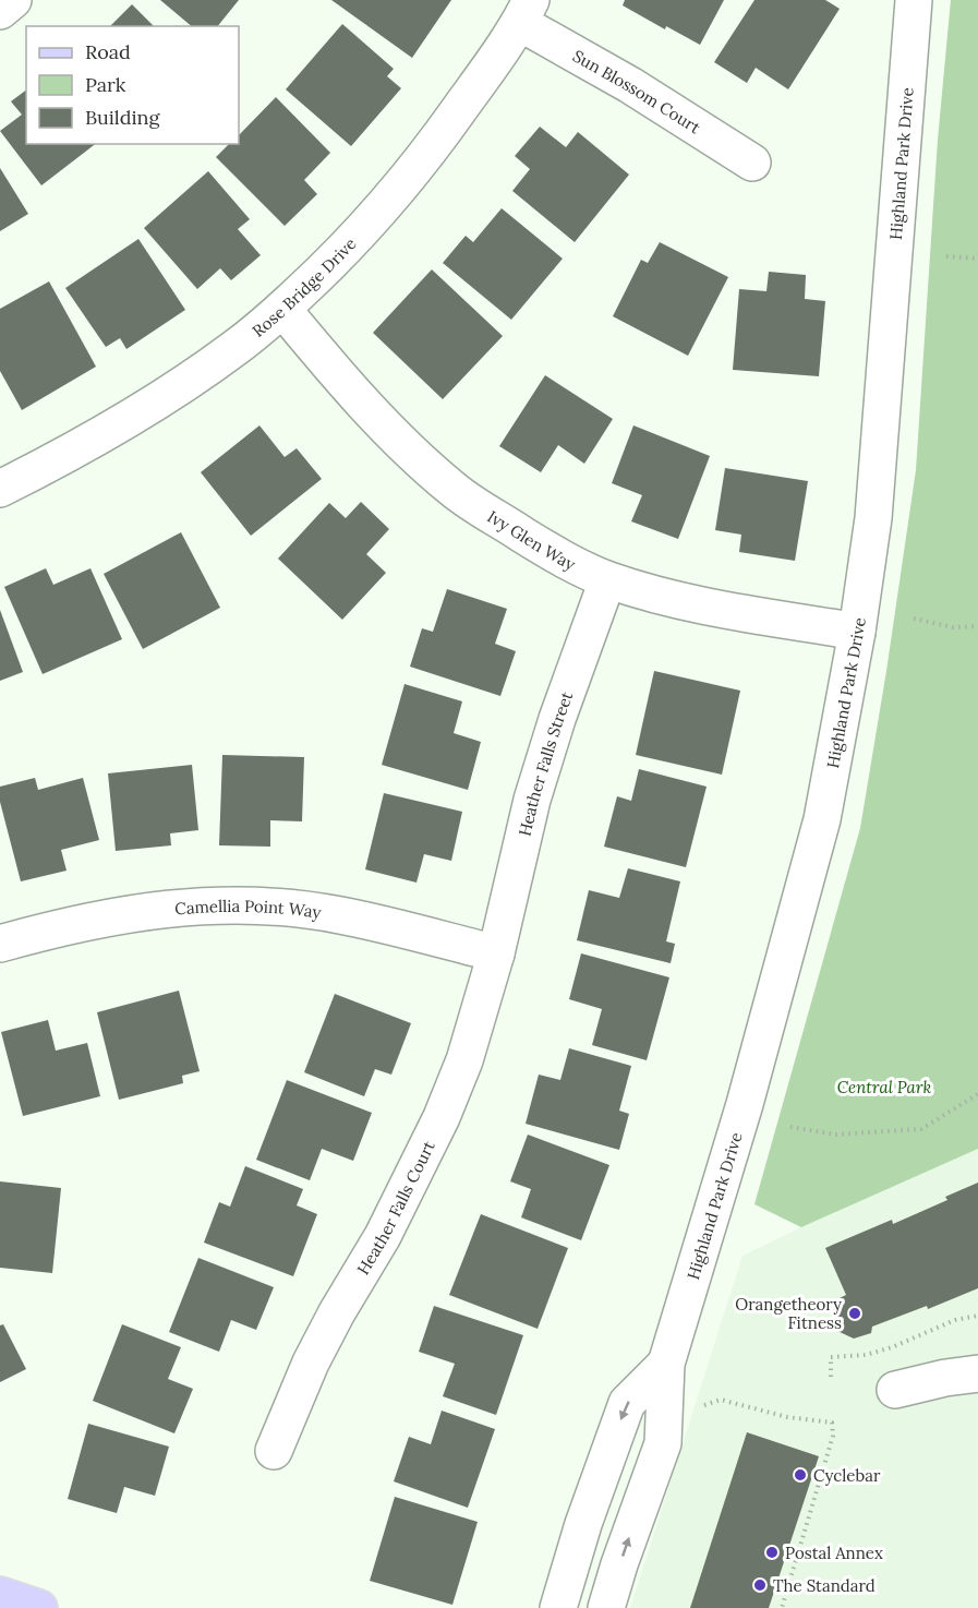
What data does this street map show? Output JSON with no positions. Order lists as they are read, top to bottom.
{
  "streets": {
    "street": [
      "Sun Blossom Court",
      "Highland Park Drive",
      "Rose Bridge Drive",
      "Ivy Glen Way",
      "Heather Falls Street",
      "Camellia Point Way",
      "Heather Falls Court"
    ]
  },
  "crossings": [
    ["Sun Blossom Court", "Rose Bridge Drive"],
    ["Highland Park Drive", "Ivy Glen Way"],
    ["Rose Bridge Drive", "Ivy Glen Way"],
    ["Ivy Glen Way", "Heather Falls Street"],
    ["Heather Falls Street", "Camellia Point Way"],
    ["Heather Falls Street", "Heather Falls Court"],
    ["Camellia Point Way", "Heather Falls Court"]
  ],
  "parks": ["Central Park"],
  "places": [
    "Orangetheory Fitness",
    "Cyclebar",
    "Postal Annex",
    "The Standard"
  ],
  "legend": ["Road", "Park", "Building"]
}
